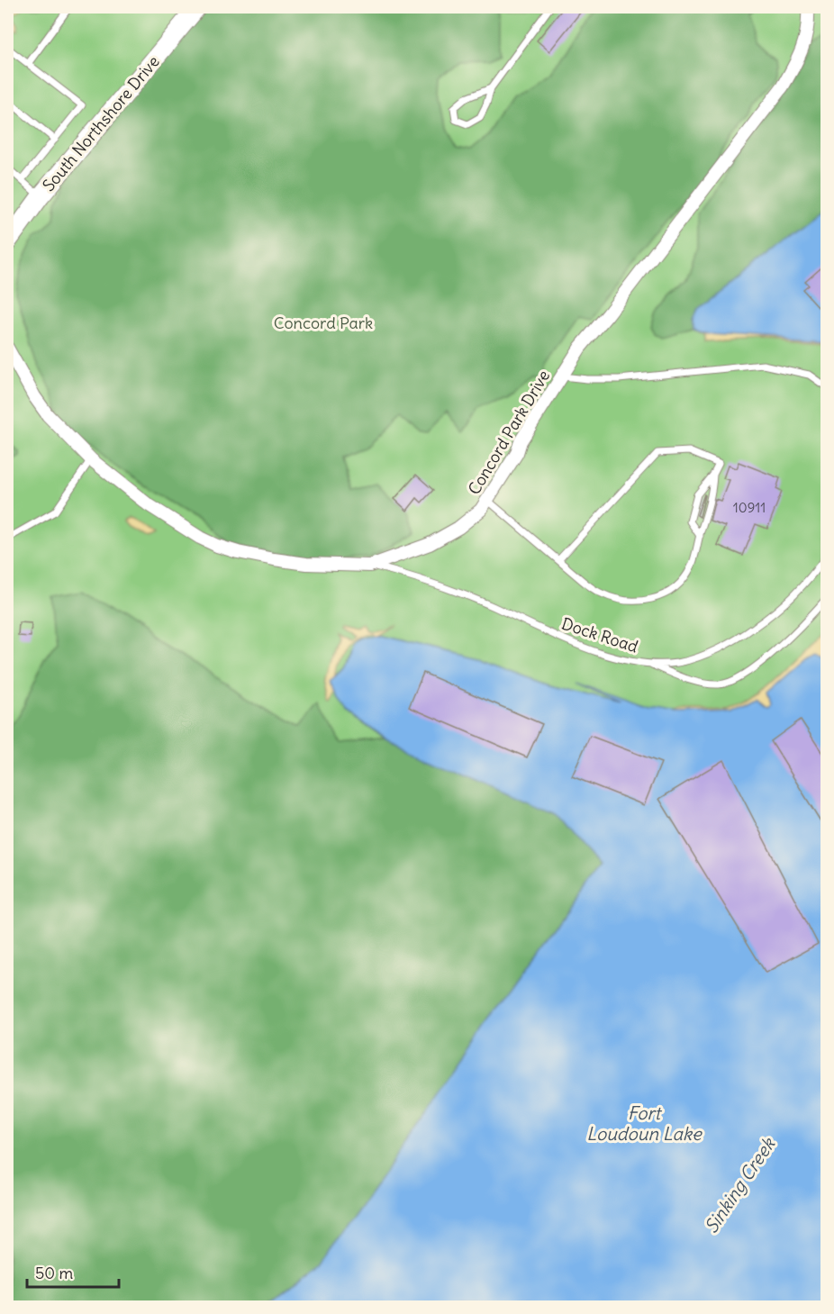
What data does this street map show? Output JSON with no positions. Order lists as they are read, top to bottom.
{
  "streets": {
    "main road": ["South Northshore Drive"],
    "street": ["Concord Park Drive"],
    "lane": ["Dock Road"]
  },
  "crossings": [
    ["Concord Park Drive", "Dock Road"]
  ],
  "water": ["Fort Loudoun Lake", "Sinking Creek"],
  "parks": ["Concord Park"],
  "house_numbers": ["10911"],
  "scale_bar": "50 m"
}
